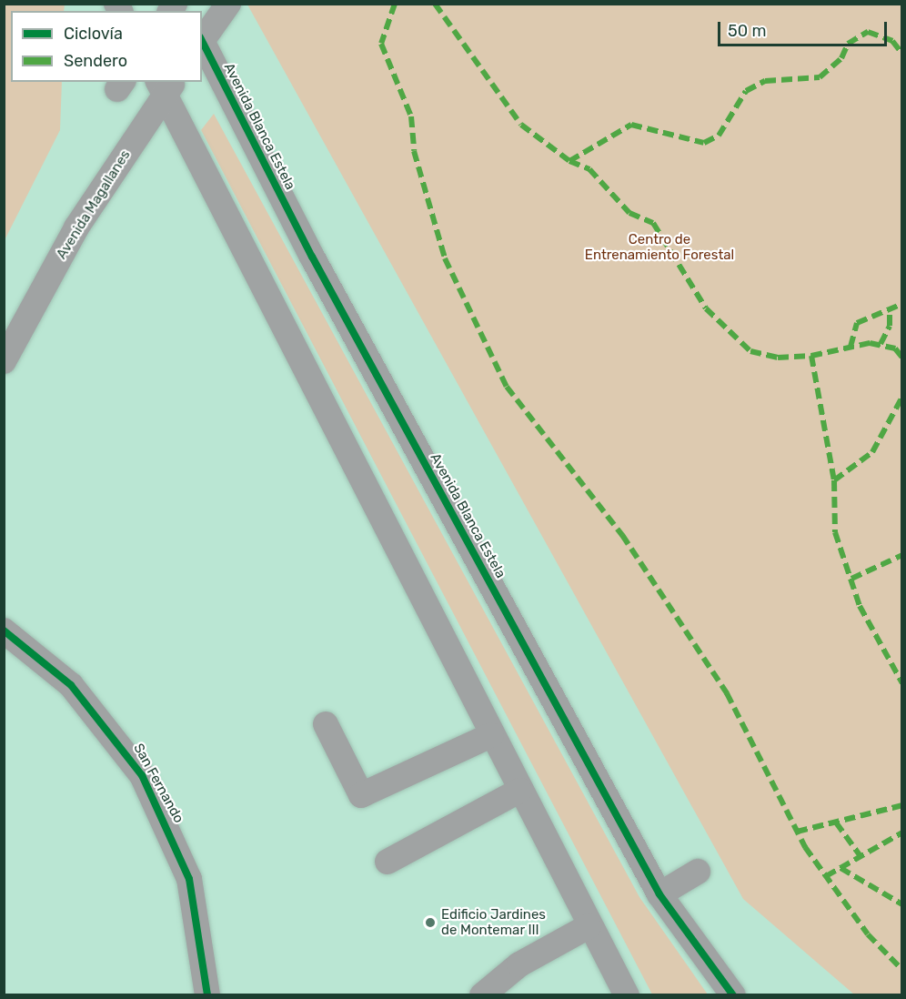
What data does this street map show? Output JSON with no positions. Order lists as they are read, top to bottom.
{
  "streets": {
    "street": ["Avenida Blanca Estela", "Avenida Magallanes", "San Fernando"]
  },
  "parks": ["Centro de Entrenamiento Forestal"],
  "places": ["Edificio Jardines de Montemar III"],
  "legend": ["Ciclovía", "Sendero"],
  "scale_bar": "50 m"
}
